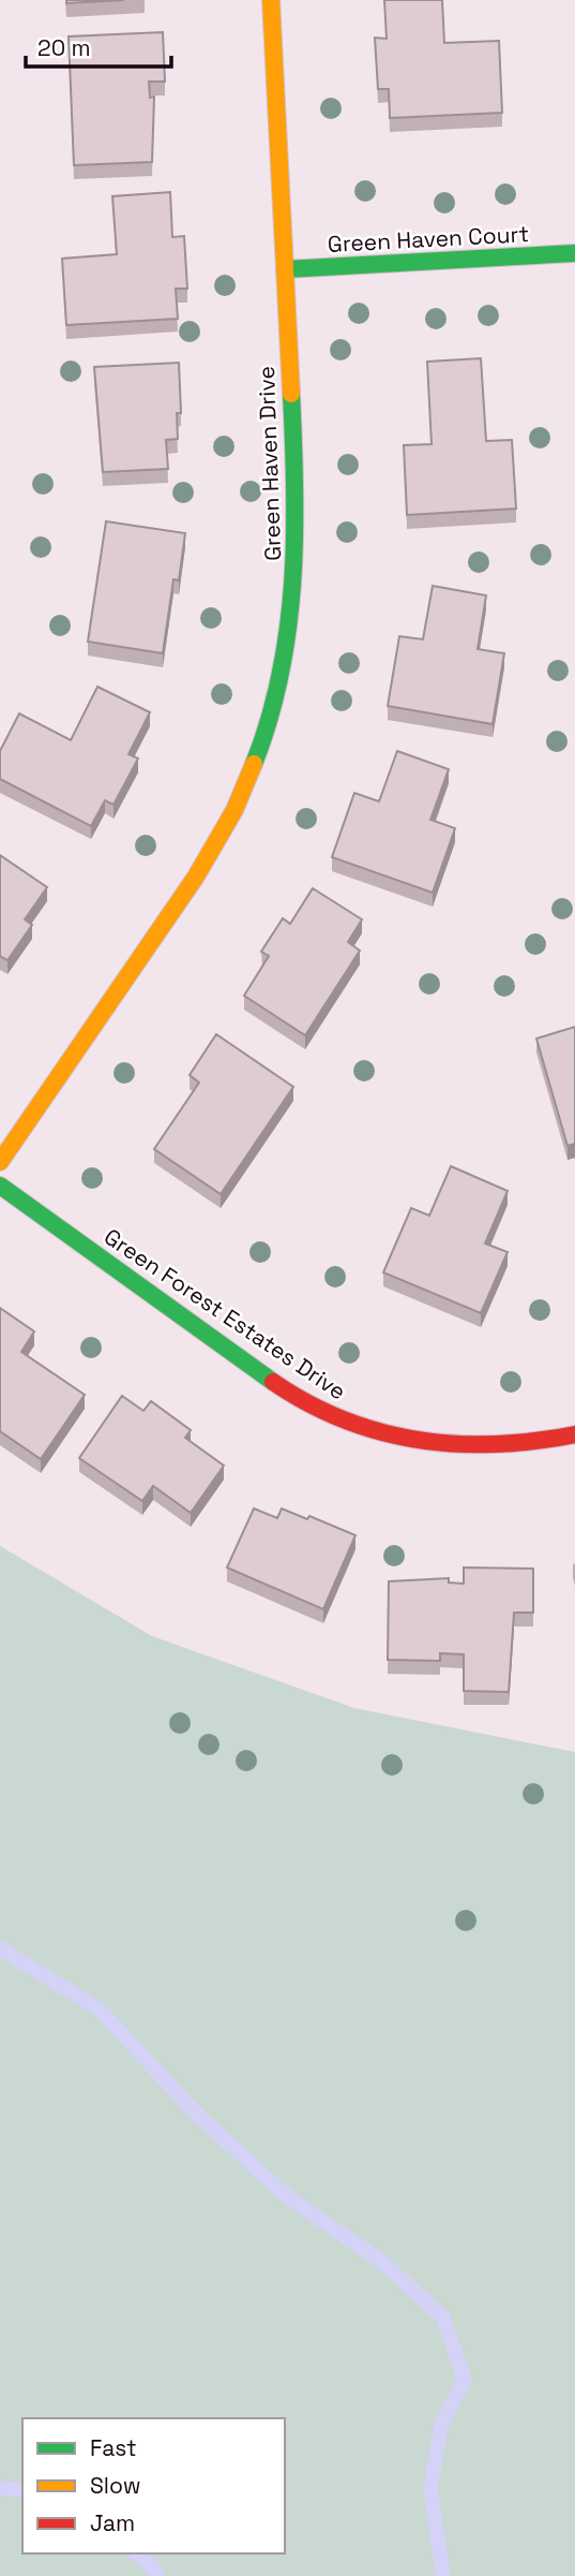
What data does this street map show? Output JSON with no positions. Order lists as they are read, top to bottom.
{
  "streets": {
    "street": ["Green Haven Court", "Green Haven Drive", "Green Forest Estates Drive"]
  },
  "crossings": [
    ["Green Haven Court", "Green Haven Drive"]
  ],
  "legend": ["Fast", "Slow", "Jam"],
  "scale_bar": "20 m"
}
